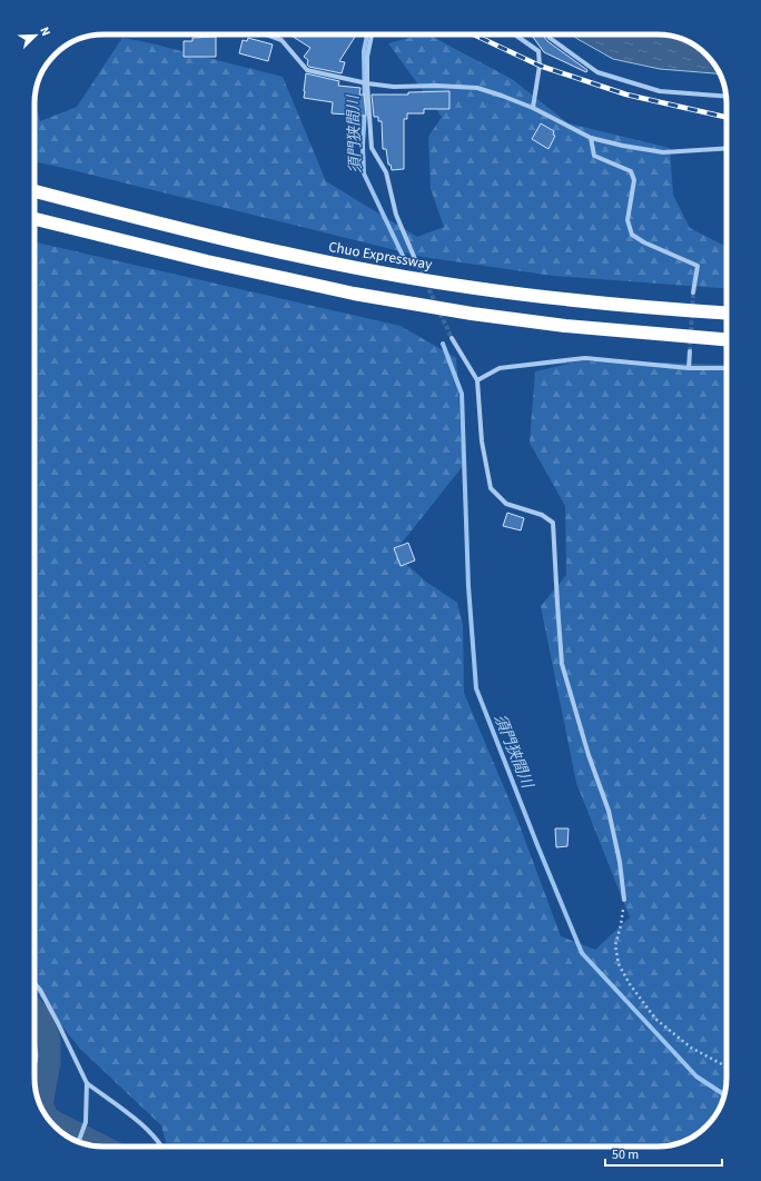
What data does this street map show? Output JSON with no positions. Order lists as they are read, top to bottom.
{
  "streets": {
    "highway": ["Chuo Expressway"]
  },
  "water": ["須門狭間川"],
  "scale_bar": "50 m",
  "north": "top right"
}
